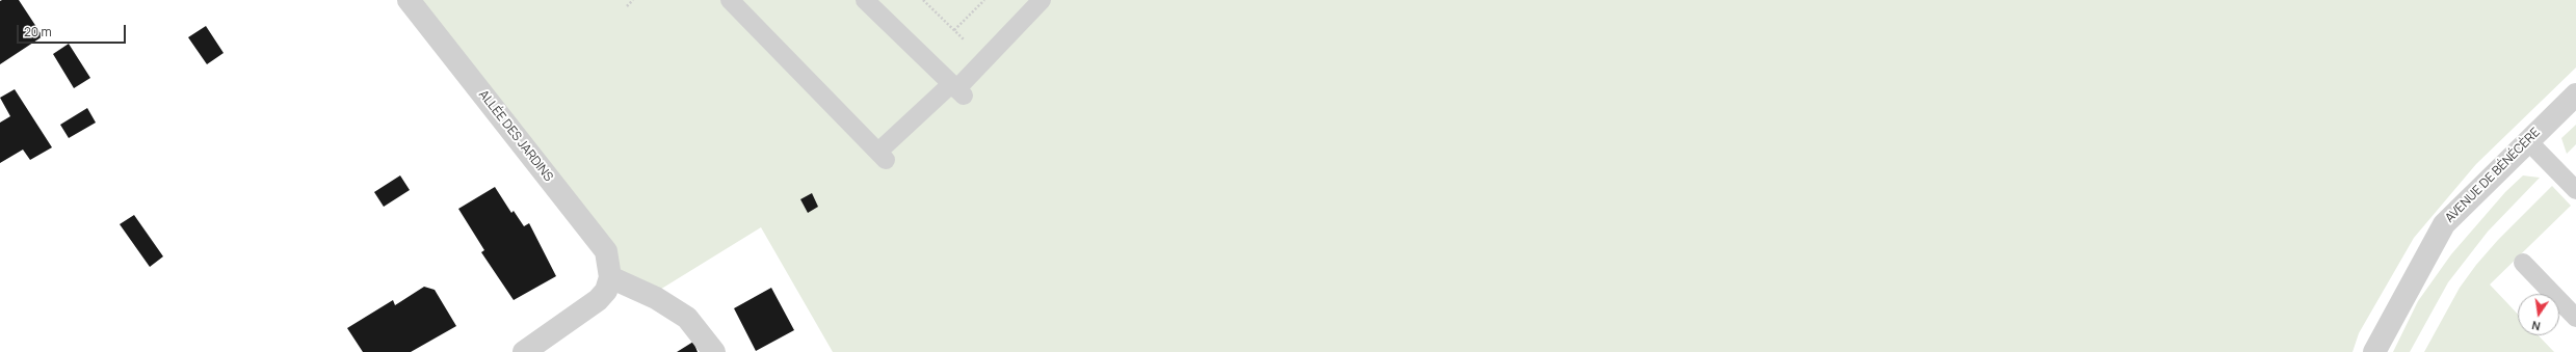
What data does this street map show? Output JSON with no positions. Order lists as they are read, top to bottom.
{
  "streets": {
    "street": ["ALLÉE DES JARDINS", "AVENUE DE BÉNÉCÈRE"]
  },
  "scale_bar": "20 m",
  "north": "bottom"
}
